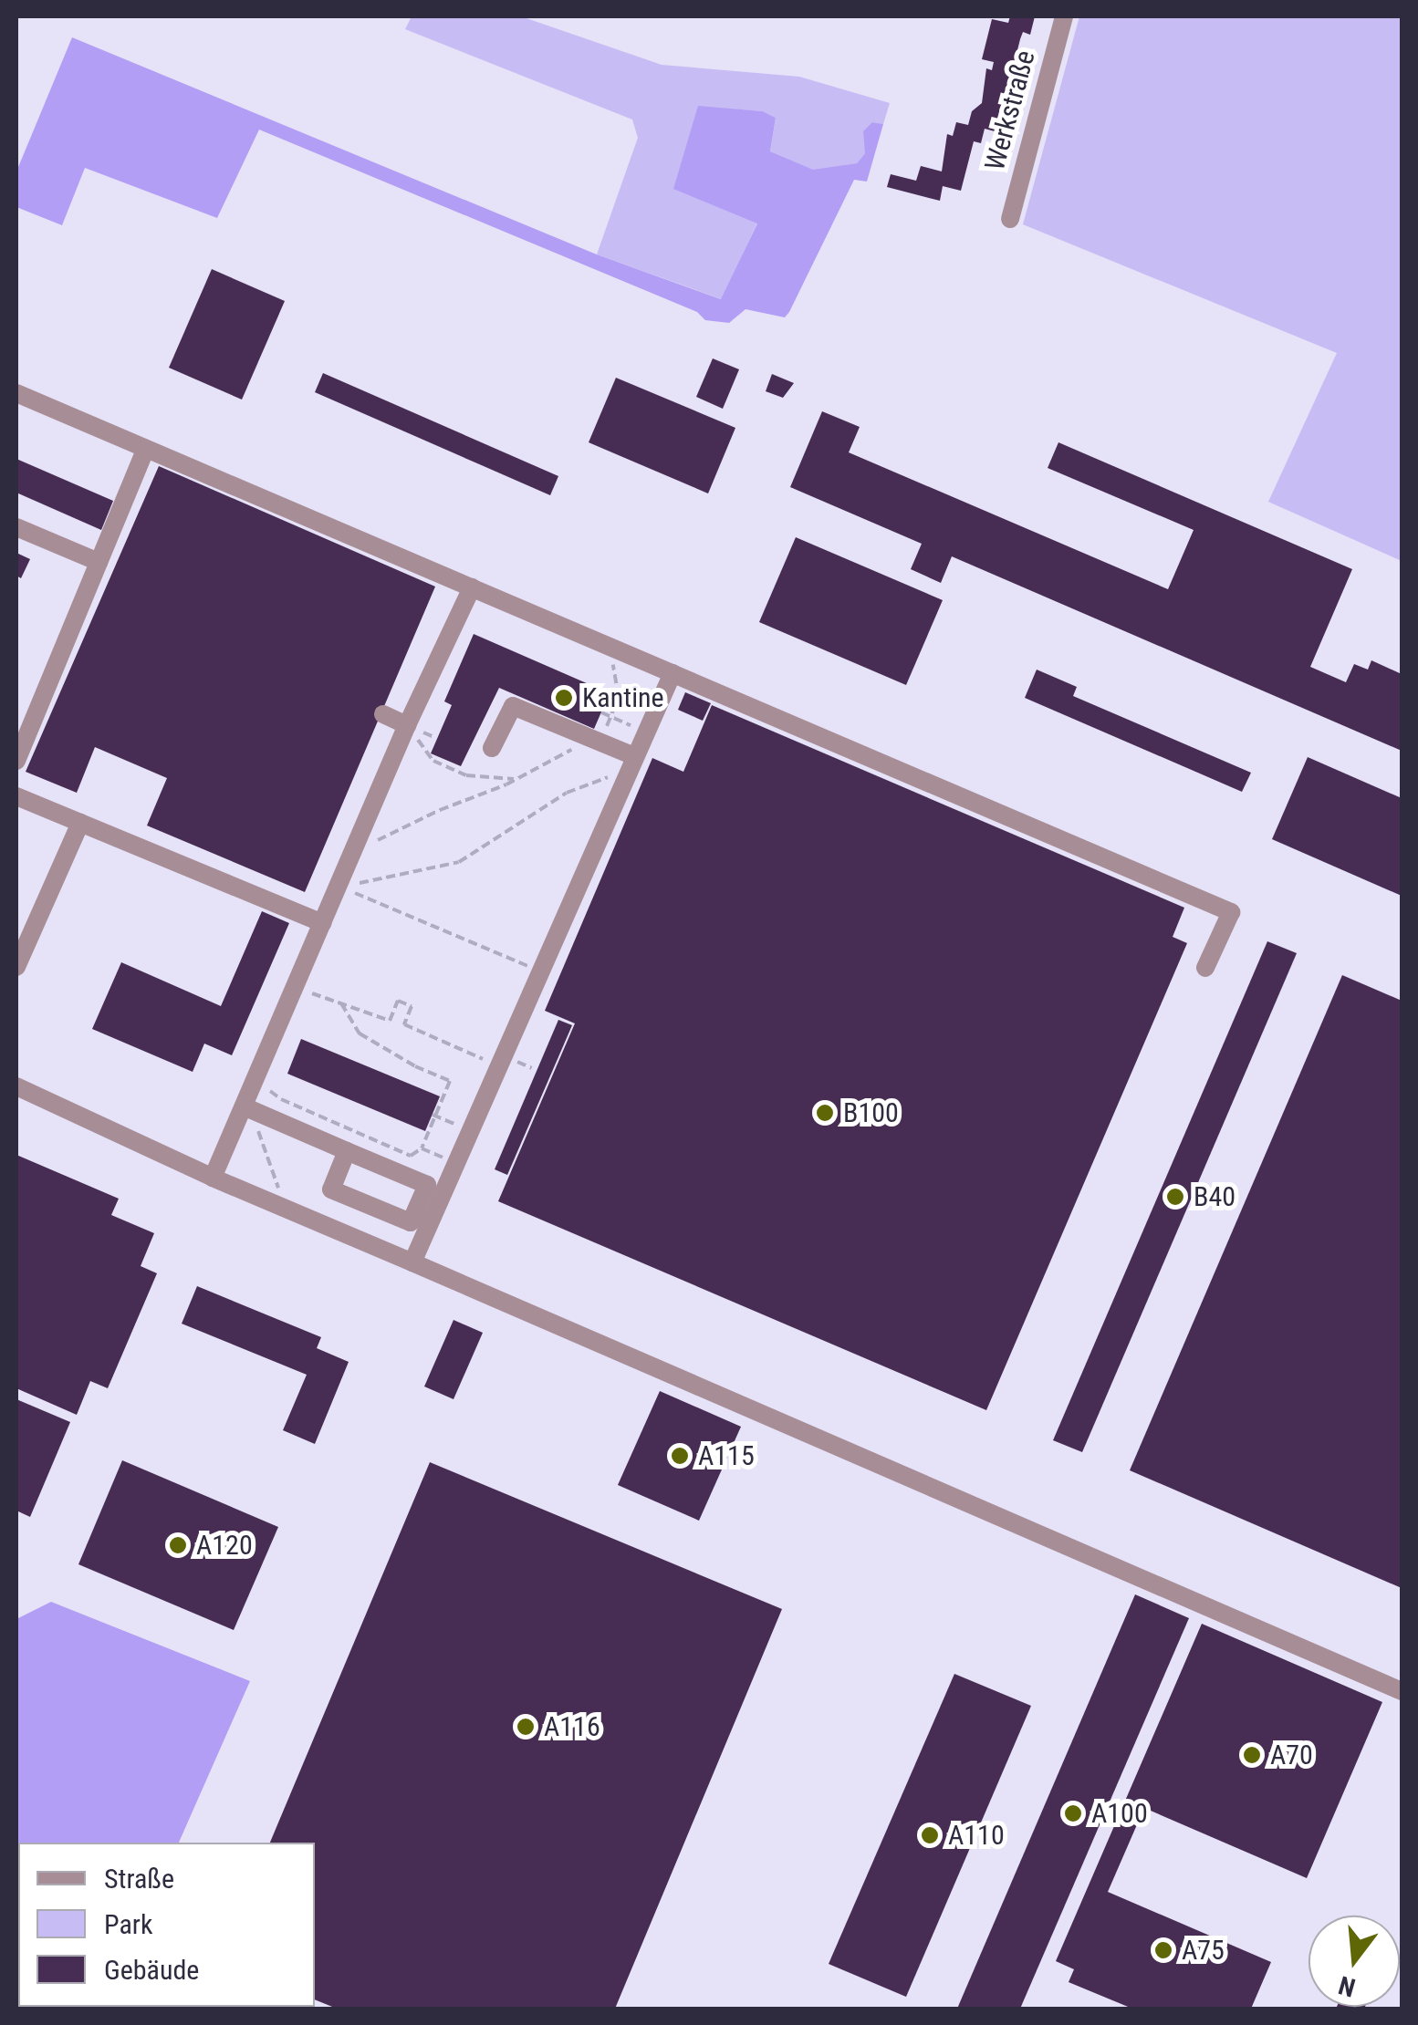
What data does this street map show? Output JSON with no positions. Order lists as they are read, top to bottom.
{
  "streets": {
    "street": ["Werkstraße"]
  },
  "places": [
    "Kantine",
    "B100",
    "B40",
    "A115",
    "A120",
    "A116",
    "A70",
    "A100",
    "A110",
    "A75"
  ],
  "legend": ["Straße", "Park", "Gebäude"],
  "north": "bottom"
}
